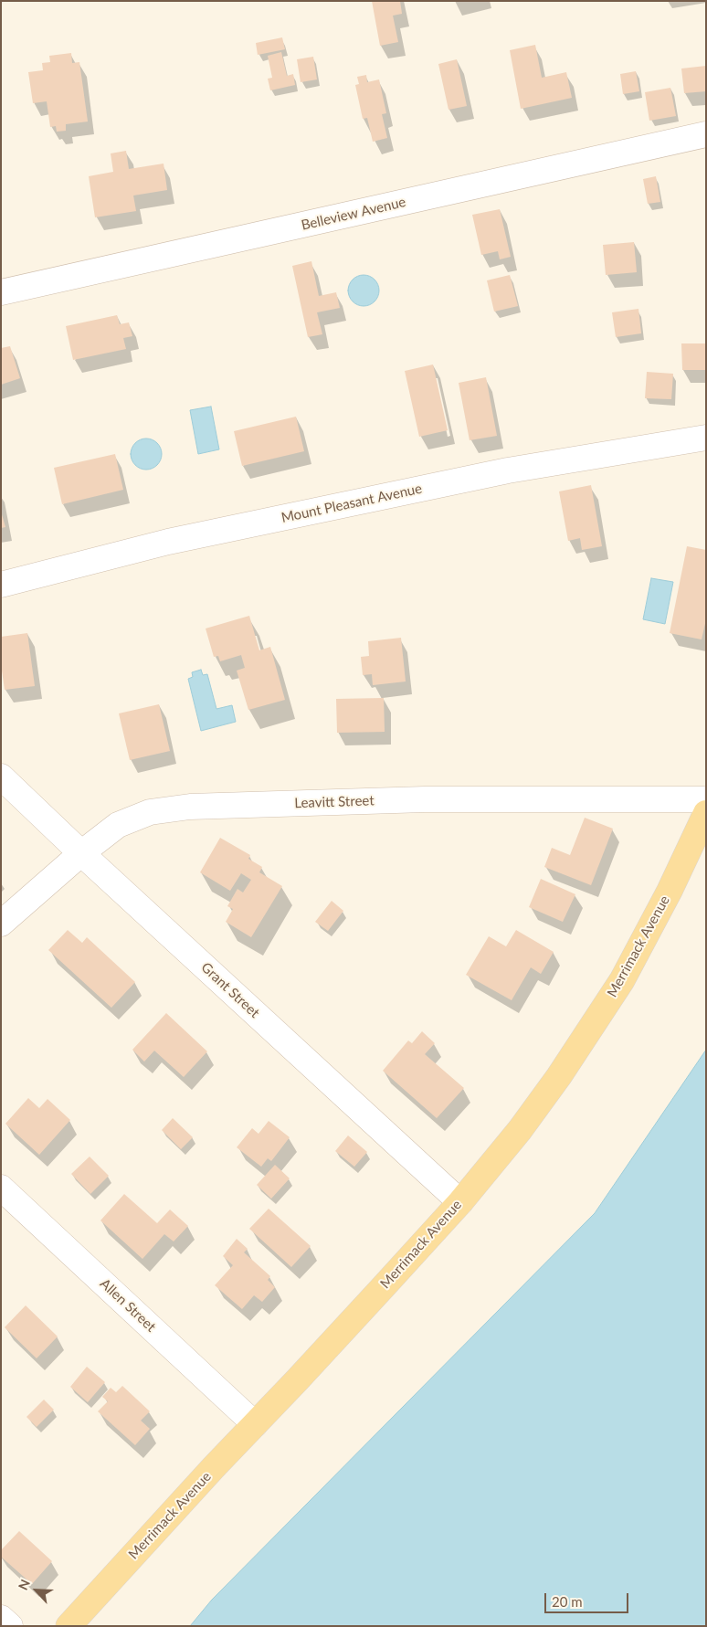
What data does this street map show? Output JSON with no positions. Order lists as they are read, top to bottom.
{
  "streets": {
    "main road": ["Merrimack Avenue"],
    "street": [
      "Belleview Avenue",
      "Mount Pleasant Avenue",
      "Leavitt Street",
      "Grant Street",
      "Allen Street"
    ]
  },
  "crossings": [
    ["Leavitt Street", "Grant Street"],
    ["Merrimack Avenue", "Grant Street"],
    ["Merrimack Avenue", "Allen Street"]
  ],
  "scale_bar": "20 m",
  "north": "top left"
}
